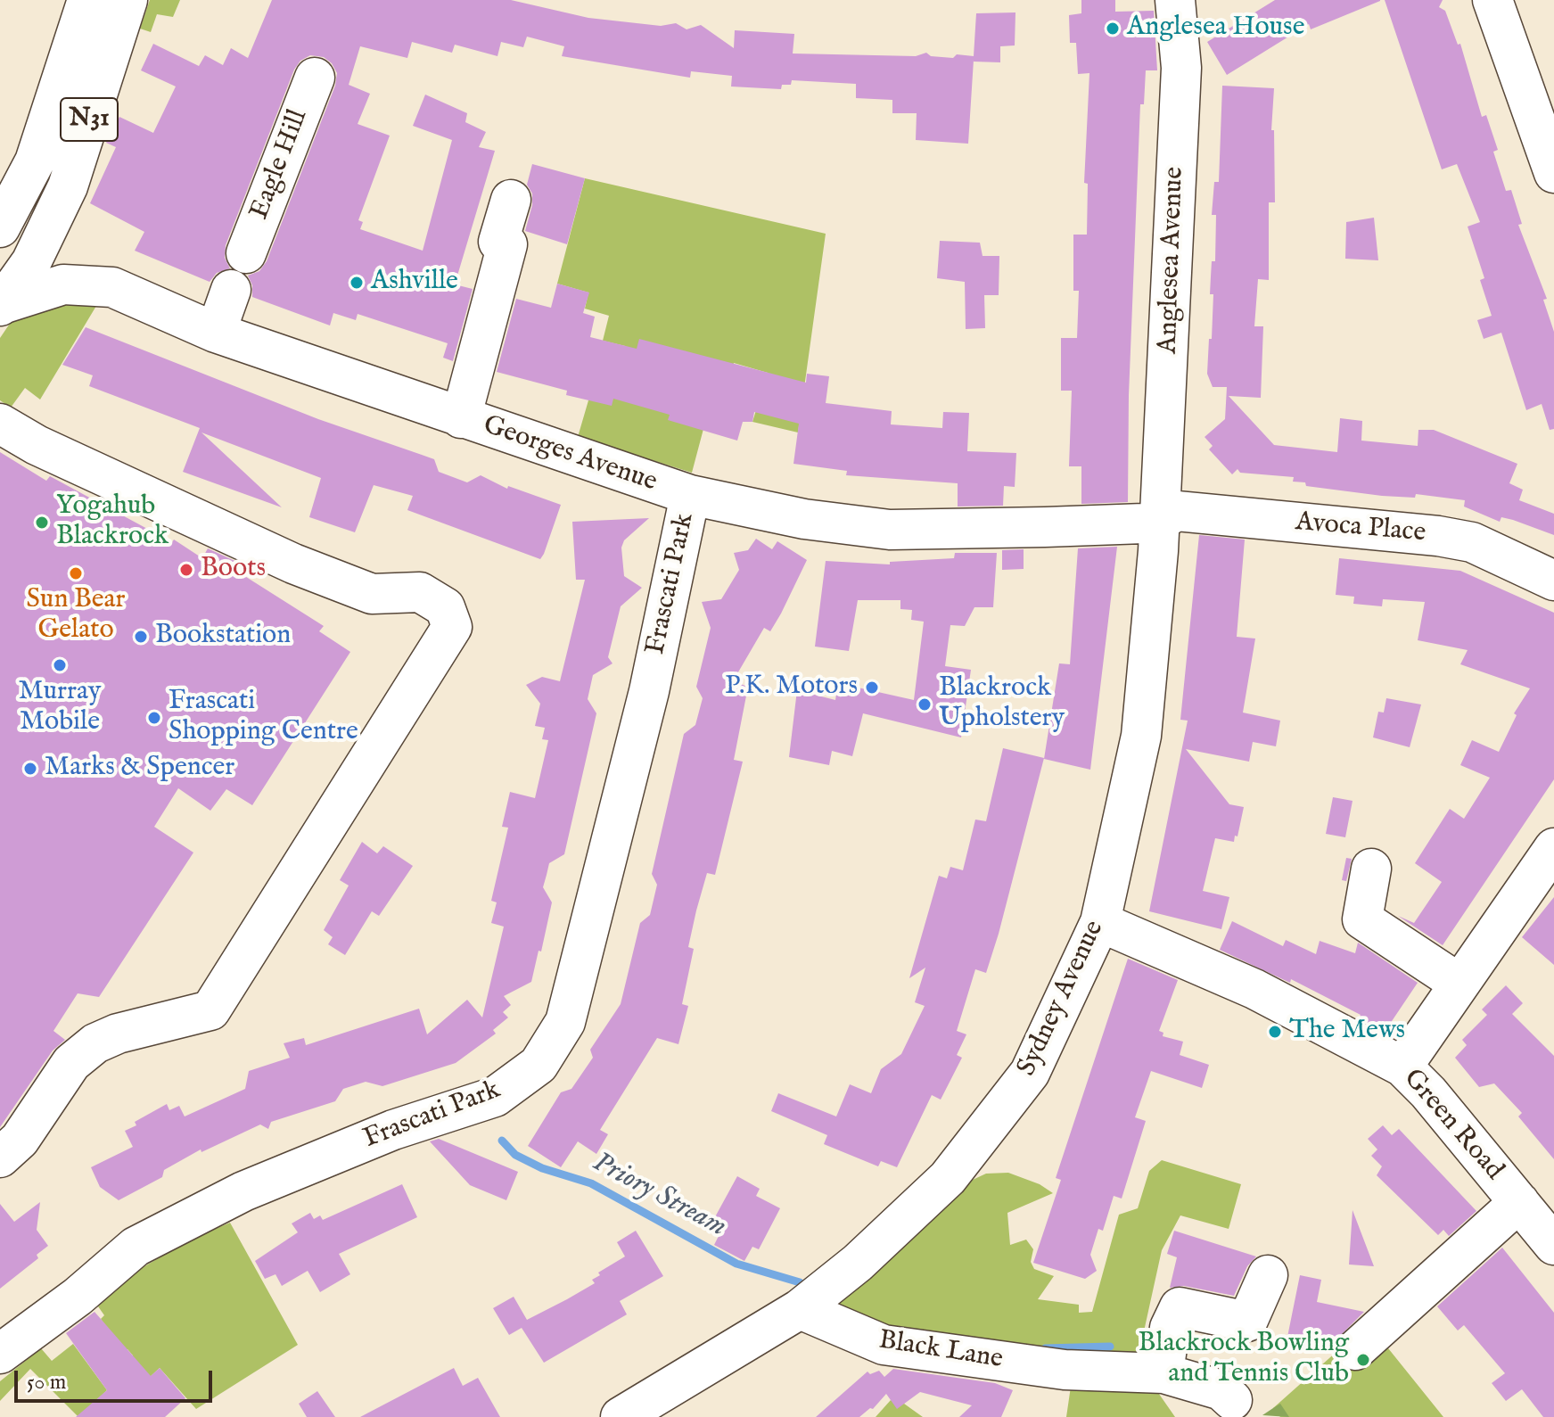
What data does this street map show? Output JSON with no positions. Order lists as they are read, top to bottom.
{
  "streets": {
    "main road": [
      "N31",
      "Eagle Hill",
      "Anglesea Avenue",
      "Georges Avenue",
      "Avoca Place",
      "Frascati Park",
      "Sydney Avenue",
      "Green Road",
      "Black Lane"
    ]
  },
  "crossings": [
    ["N31", "Georges Avenue"],
    ["Anglesea Avenue", "Georges Avenue"],
    ["Anglesea Avenue", "Avoca Place"],
    ["Anglesea Avenue", "Sydney Avenue"],
    ["Georges Avenue", "Avoca Place"],
    ["Georges Avenue", "Frascati Park"],
    ["Georges Avenue", "Sydney Avenue"],
    ["Avoca Place", "Sydney Avenue"],
    ["Sydney Avenue", "Green Road"],
    ["Sydney Avenue", "Black Lane"]
  ],
  "water": ["Priory Stream"],
  "places": [
    "Anglesea House",
    "Ashville",
    "Yogahub Blackrock",
    "Boots",
    "Sun Bear Gelato",
    "Bookstation",
    "Murray Mobile",
    "P.K. Motors",
    "Blackrock Upholstery",
    "Frascati Shopping Centre",
    "Marks & Spencer",
    "The Mews",
    "Blackrock Bowling and Tennis Club"
  ],
  "scale_bar": "50 m"
}
